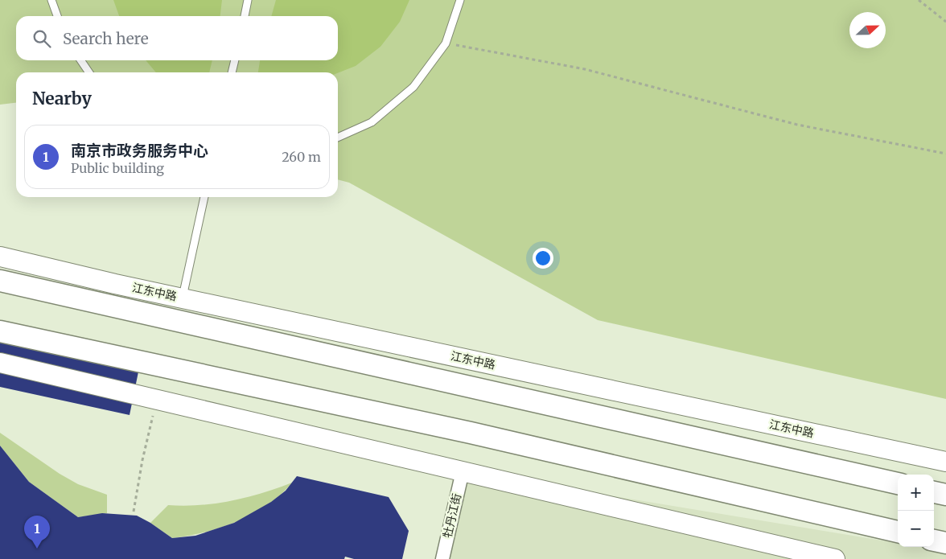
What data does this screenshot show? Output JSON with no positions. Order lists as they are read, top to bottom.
{
  "streets": {
    "main road": ["江东中路"],
    "street": ["牡丹江街"]
  },
  "north": "right",
  "page": {
    "search": "Search here",
    "heading": "Nearby",
    "list": [
      {
        "mark": "1",
        "name": "南京市政务服务中心",
        "note": "Public building",
        "value": "260 m"
      }
    ],
    "map_buttons": ["+", "−"],
    "pins": "1"
  }
}
